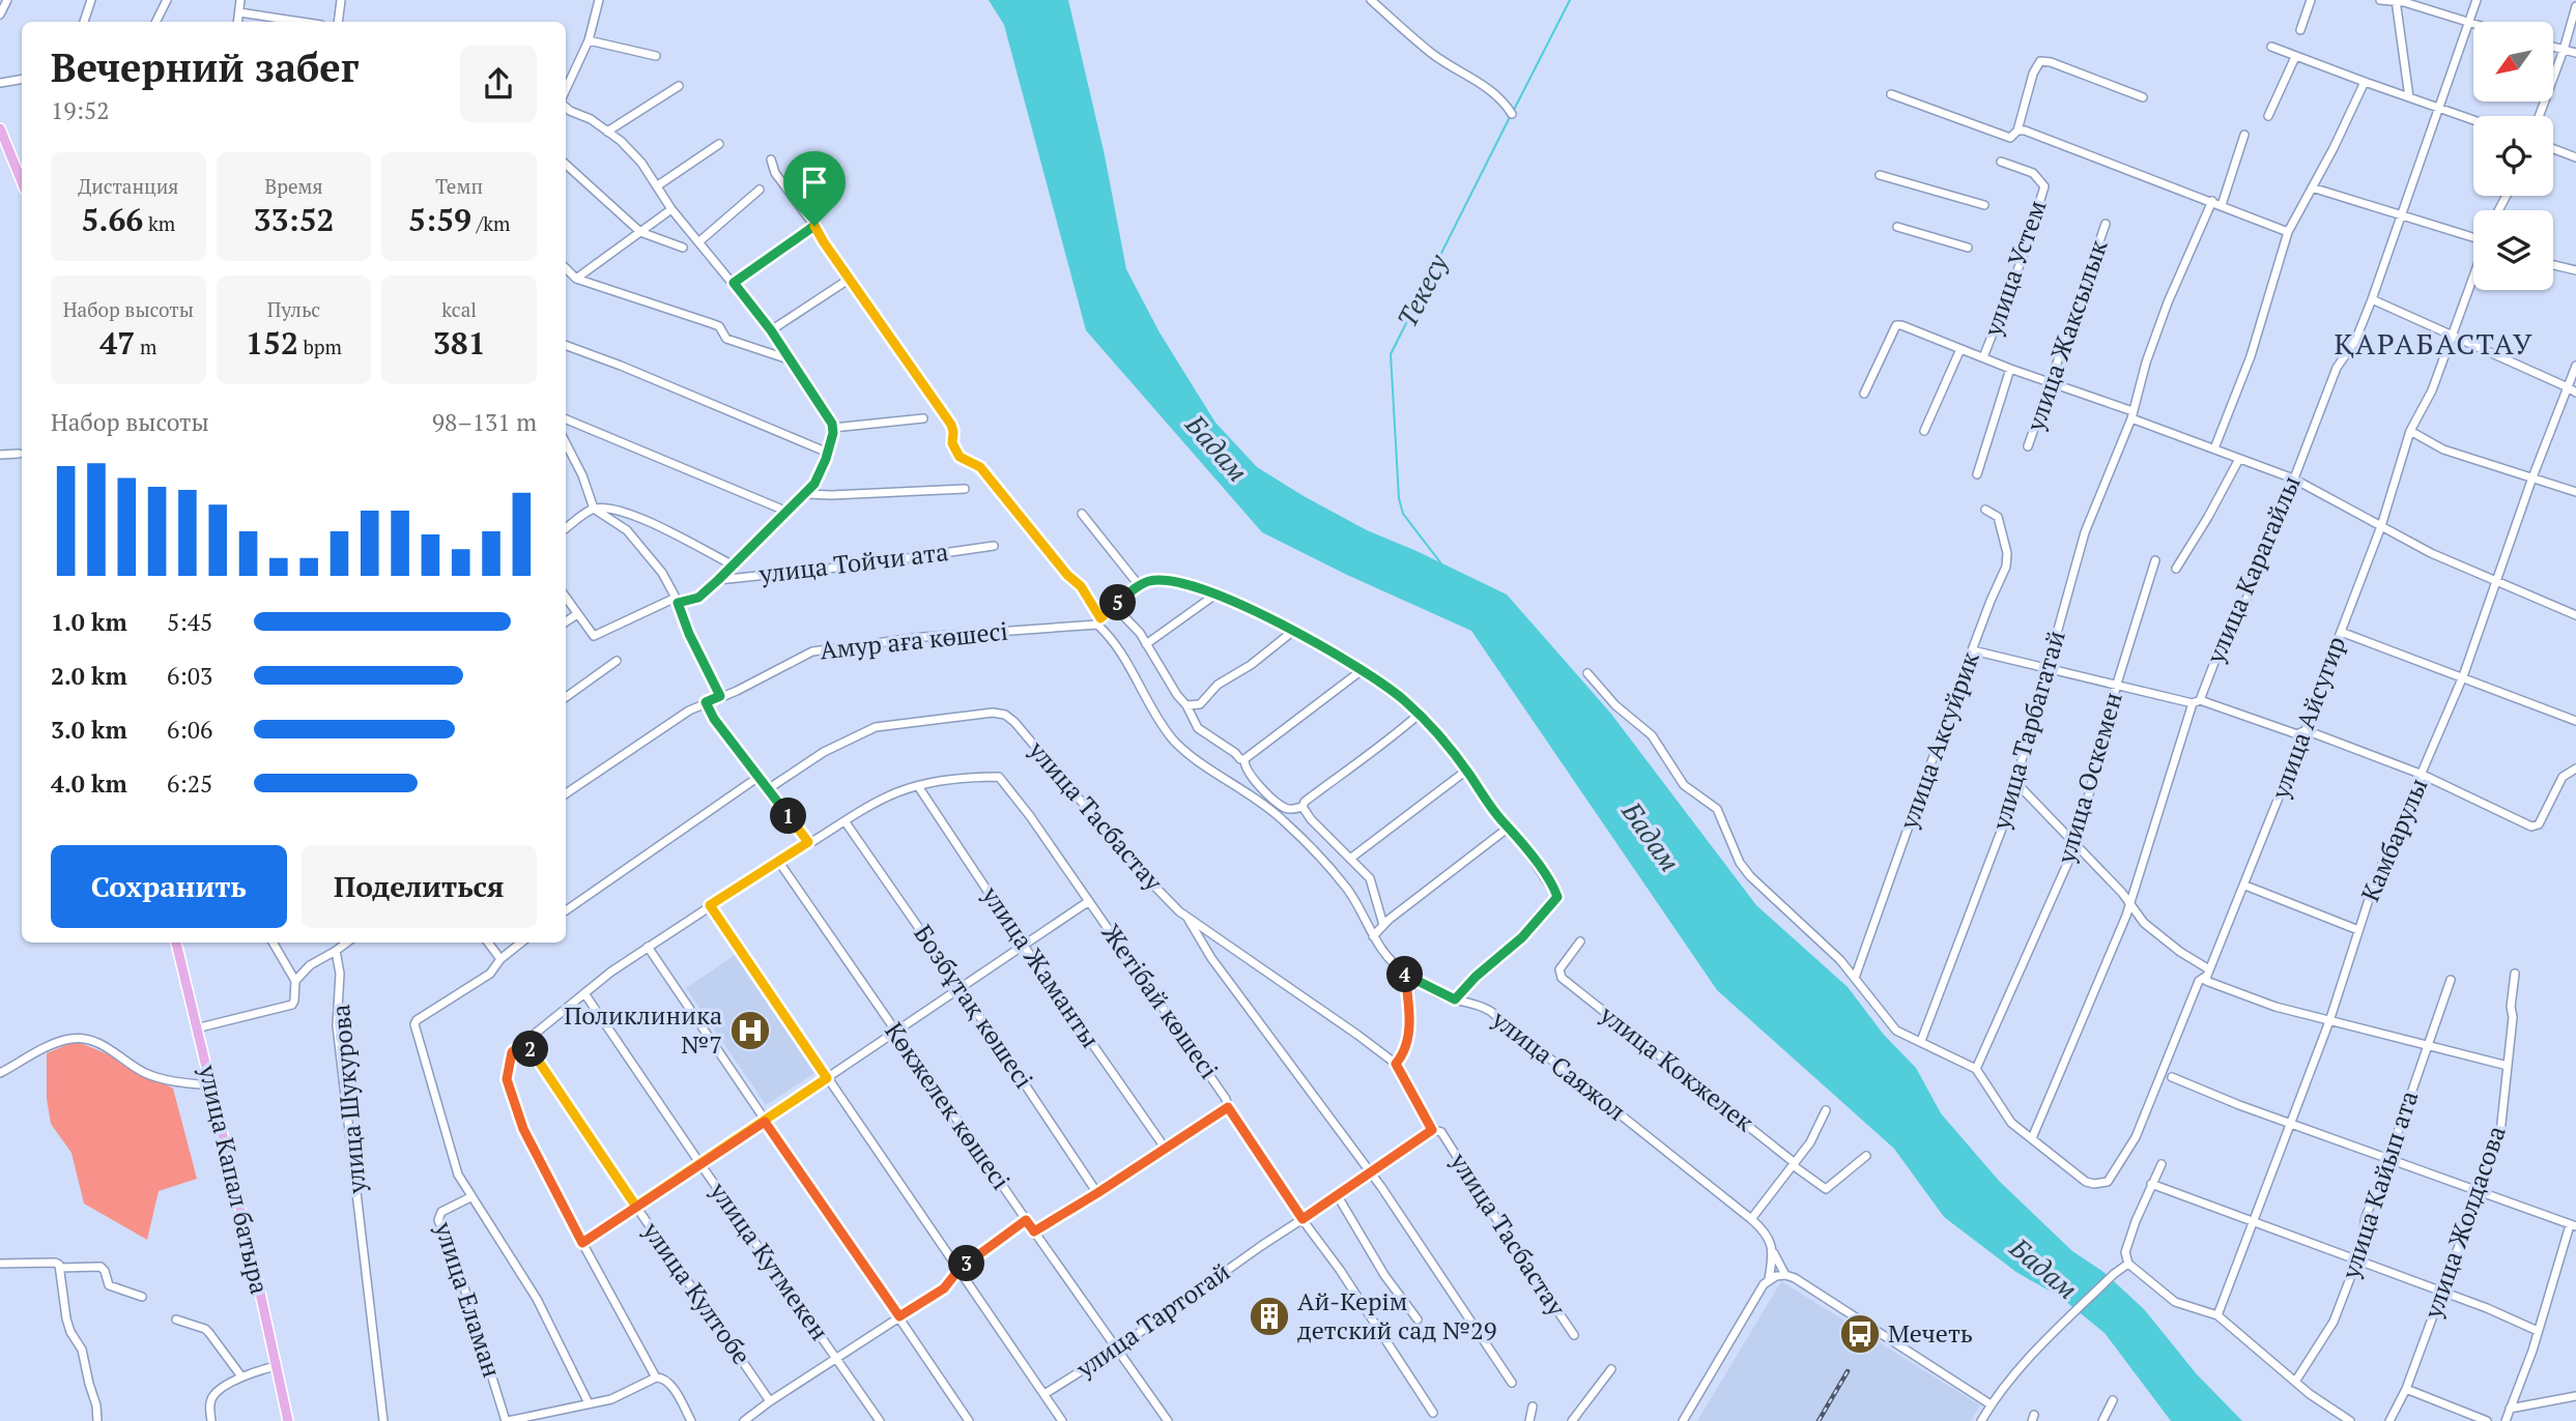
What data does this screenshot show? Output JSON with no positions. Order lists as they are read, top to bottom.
{
  "streets": {
    "main road": ["улица Капал батыра"],
    "street": [
      "улица Устем",
      "улица Жаксылык",
      "улица Тойчи ата",
      "улица Карагайлы",
      "Амур аға көшесі",
      "улица Айсугир",
      "улица Тарбагатай",
      "улица Аксуйрик",
      "улица Оскемен",
      "улица Тасбастау",
      "Камбарулы",
      "улица Жаманты",
      "Жетібай көшесі",
      "Бозбұтақ көшесі",
      "улица Саяжол",
      "улица Кокжелек",
      "улица Шукурова",
      "Көкжелек көшесі",
      "улица Кайып ата",
      "улица Жолдасова",
      "улица Кутмекен",
      "улица Култобе",
      "улица Еламан",
      "улица Тартогай"
    ]
  },
  "crossings": [
    ["улица Карагайлы", "улица Айсугир"],
    ["Амур аға көшесі", "улица Саяжол"],
    ["улица Тасбастау", "улица Тартогай"],
    ["улица Жаманты", "Жетібай көшесі"],
    ["Жетібай көшесі", "улица Тартогай"],
    ["улица Шукурова", "улица Капал батыра"],
    ["Көкжелек көшесі", "улица Тартогай"]
  ],
  "districts": ["ҚАРАБАСТАУ"],
  "water": ["Текесу", "Бадам"],
  "places": {
    "hospital": ["Поликлиника №7"],
    "building": ["Ай-Керім детский сад №29"],
    "bus stop": ["Мечеть"]
  },
  "north": "bottom left",
  "page": {
    "heading": ["Вечерний забег", "19:52"],
    "stats": [
      ["Дистанция", "5.66 km"],
      ["Время", "33:52"],
      ["Темп", "5:59 /km"],
      ["Набор высоты", "47 m"],
      ["Пульс", "152 bpm"],
      ["kcal", "381"]
    ],
    "chart": ["Набор высоты", "98–131 m"],
    "pins": [
      "5",
      "1",
      "4",
      "2",
      "3"
    ],
    "list": [
      {
        "name": "1.0 km",
        "note": "5:45"
      },
      {
        "name": "2.0 km",
        "note": "6:03"
      },
      {
        "name": "3.0 km",
        "note": "6:06"
      },
      {
        "name": "4.0 km",
        "note": "6:25"
      }
    ],
    "buttons": ["Сохранить", "Поделиться"]
  }
}
